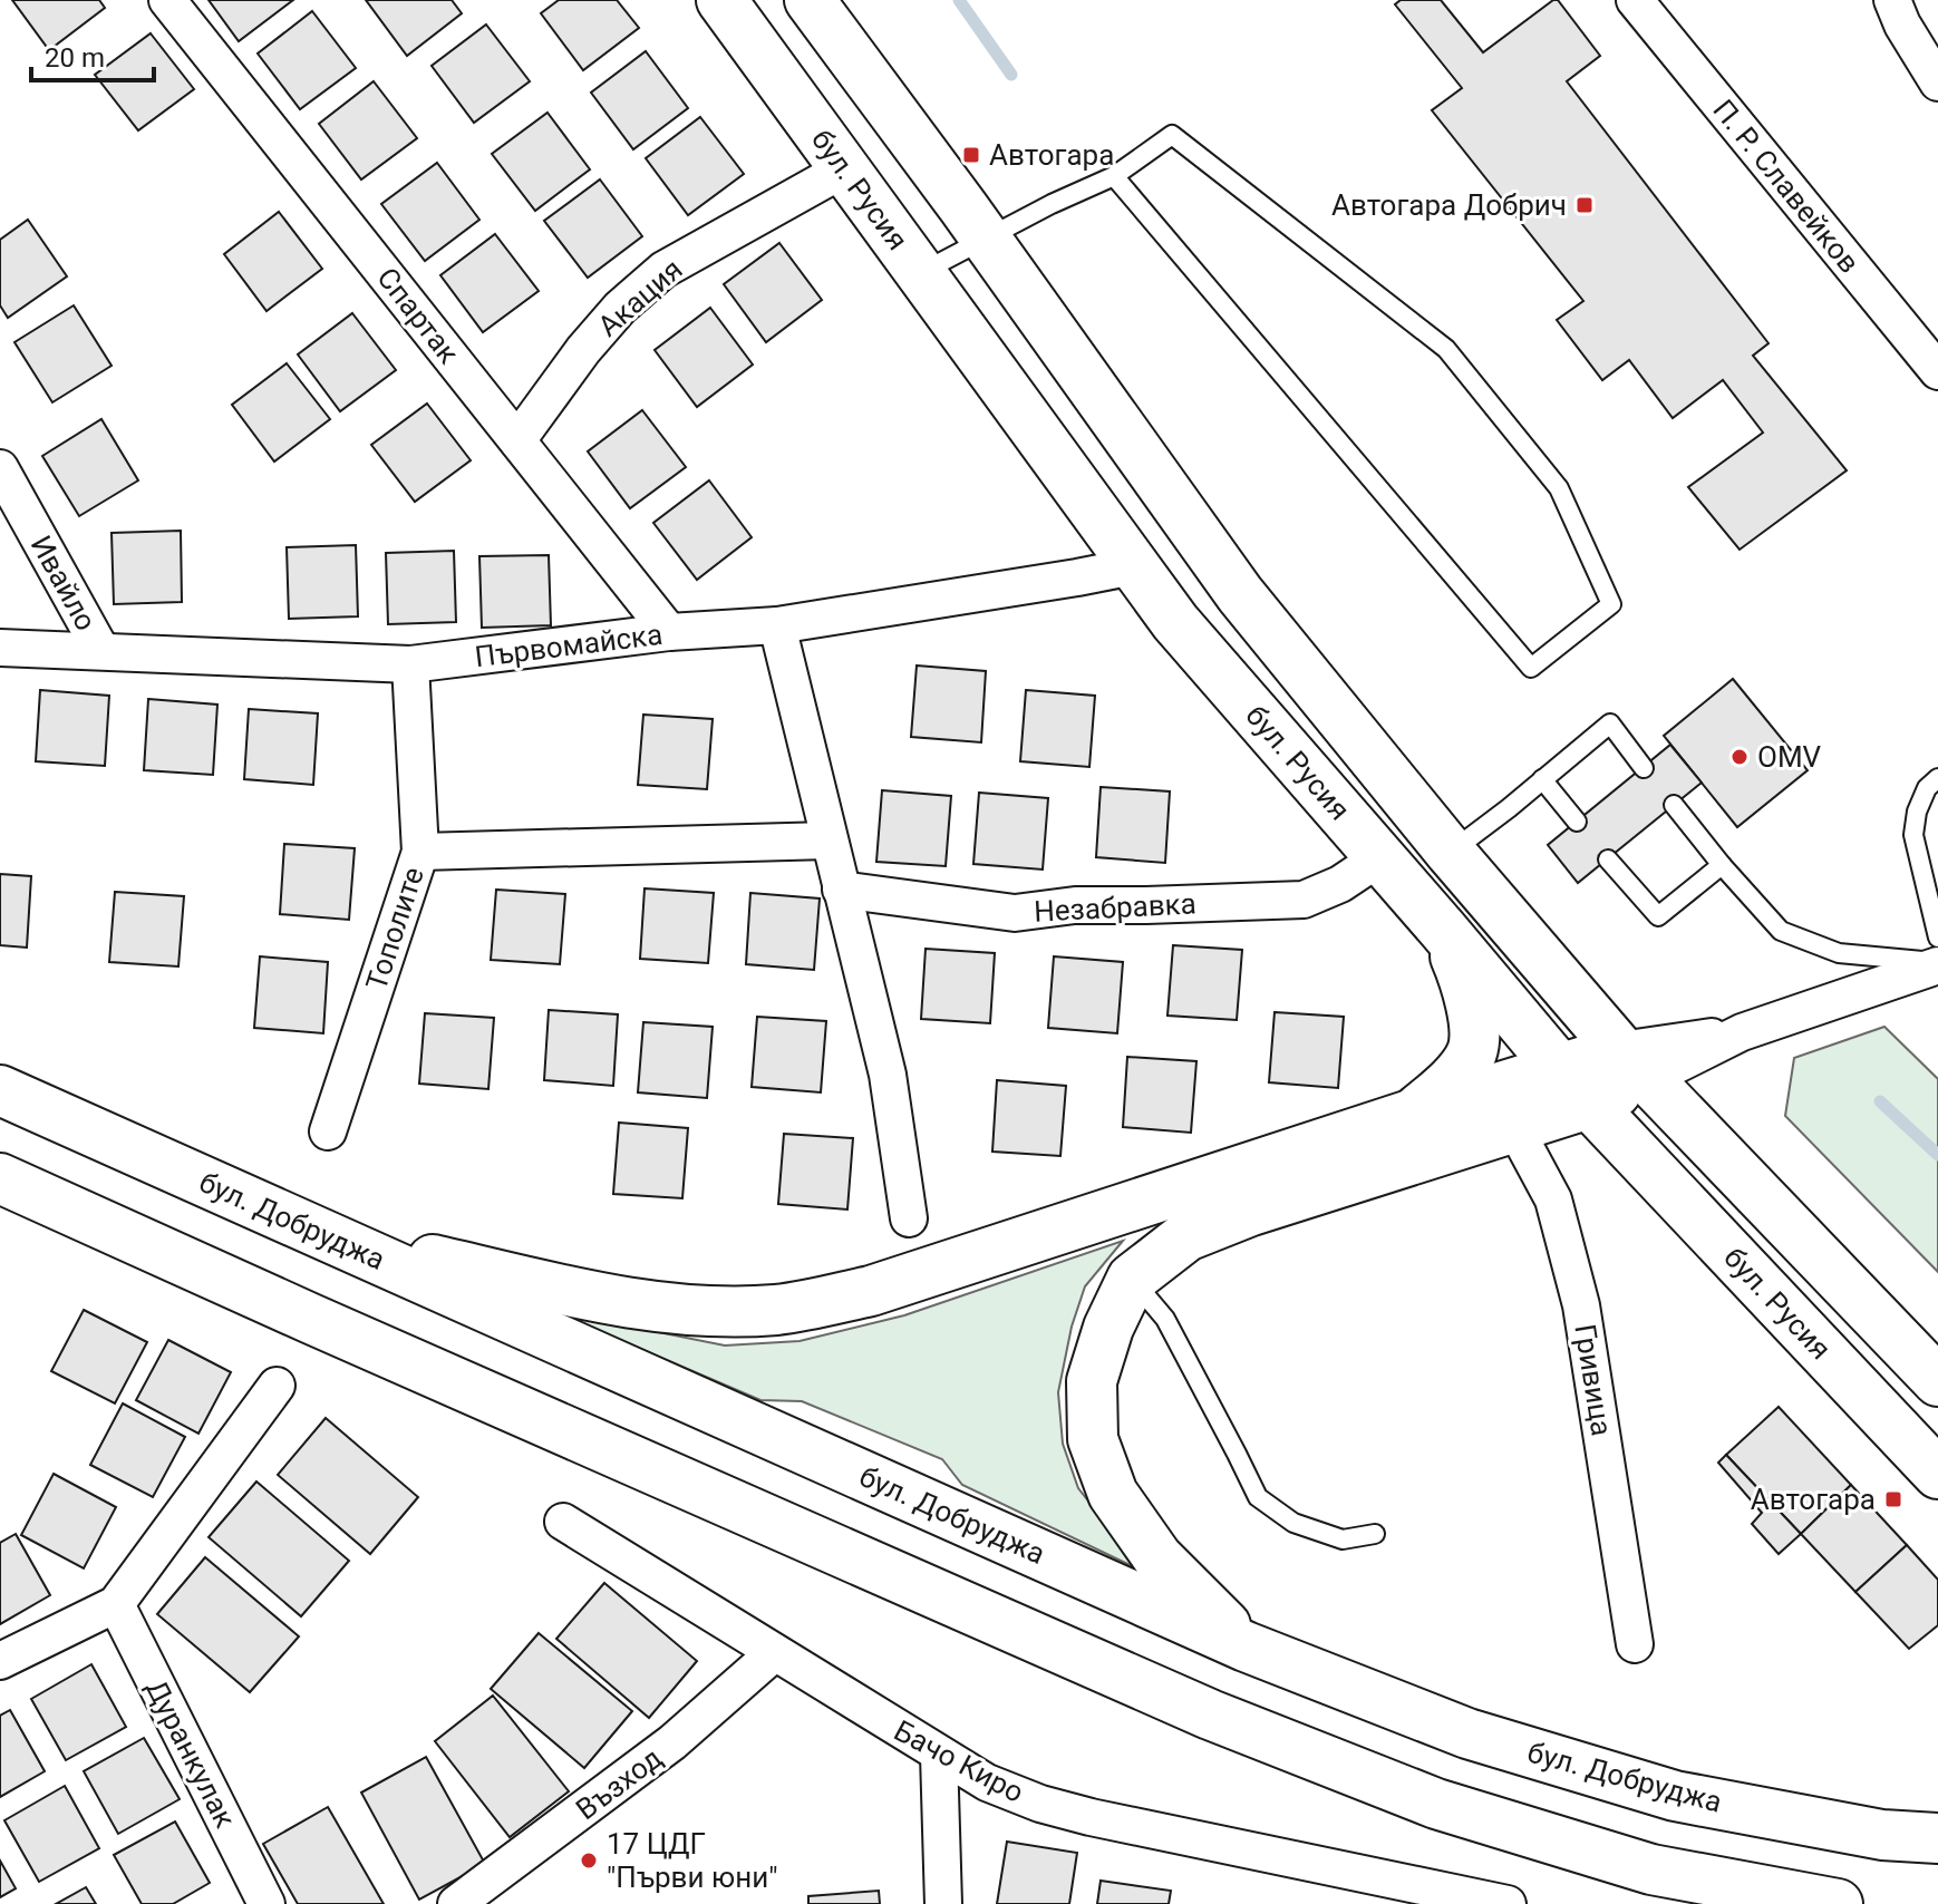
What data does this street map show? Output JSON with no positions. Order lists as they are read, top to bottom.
{
  "streets": {
    "main road": ["бул. Русия", "бул. Добруджа"],
    "street": [
      "П. Р. Славейков",
      "Акация",
      "Спартак",
      "Ивайло",
      "Първомайска",
      "Незабравка",
      "Тополите",
      "Гривица",
      "Дуранкулак",
      "Бачо Киро",
      "Възход"
    ]
  },
  "crossings": [
    ["бул. Русия", "Акация"],
    ["бул. Русия", "Първомайска"],
    ["бул. Русия", "Незабравка"],
    ["Акация", "Спартак"],
    ["Спартак", "Първомайска"],
    ["Ивайло", "Първомайска"],
    ["Първомайска", "Тополите"],
    ["Бачо Киро", "Възход"]
  ],
  "places": {
    "transit": ["Автогара", "Автогара Добрич", "Aвтогара"],
    "other": ["OMV", "17 ЦДГ \"Първи юни\""]
  },
  "scale_bar": "20 m"
}
